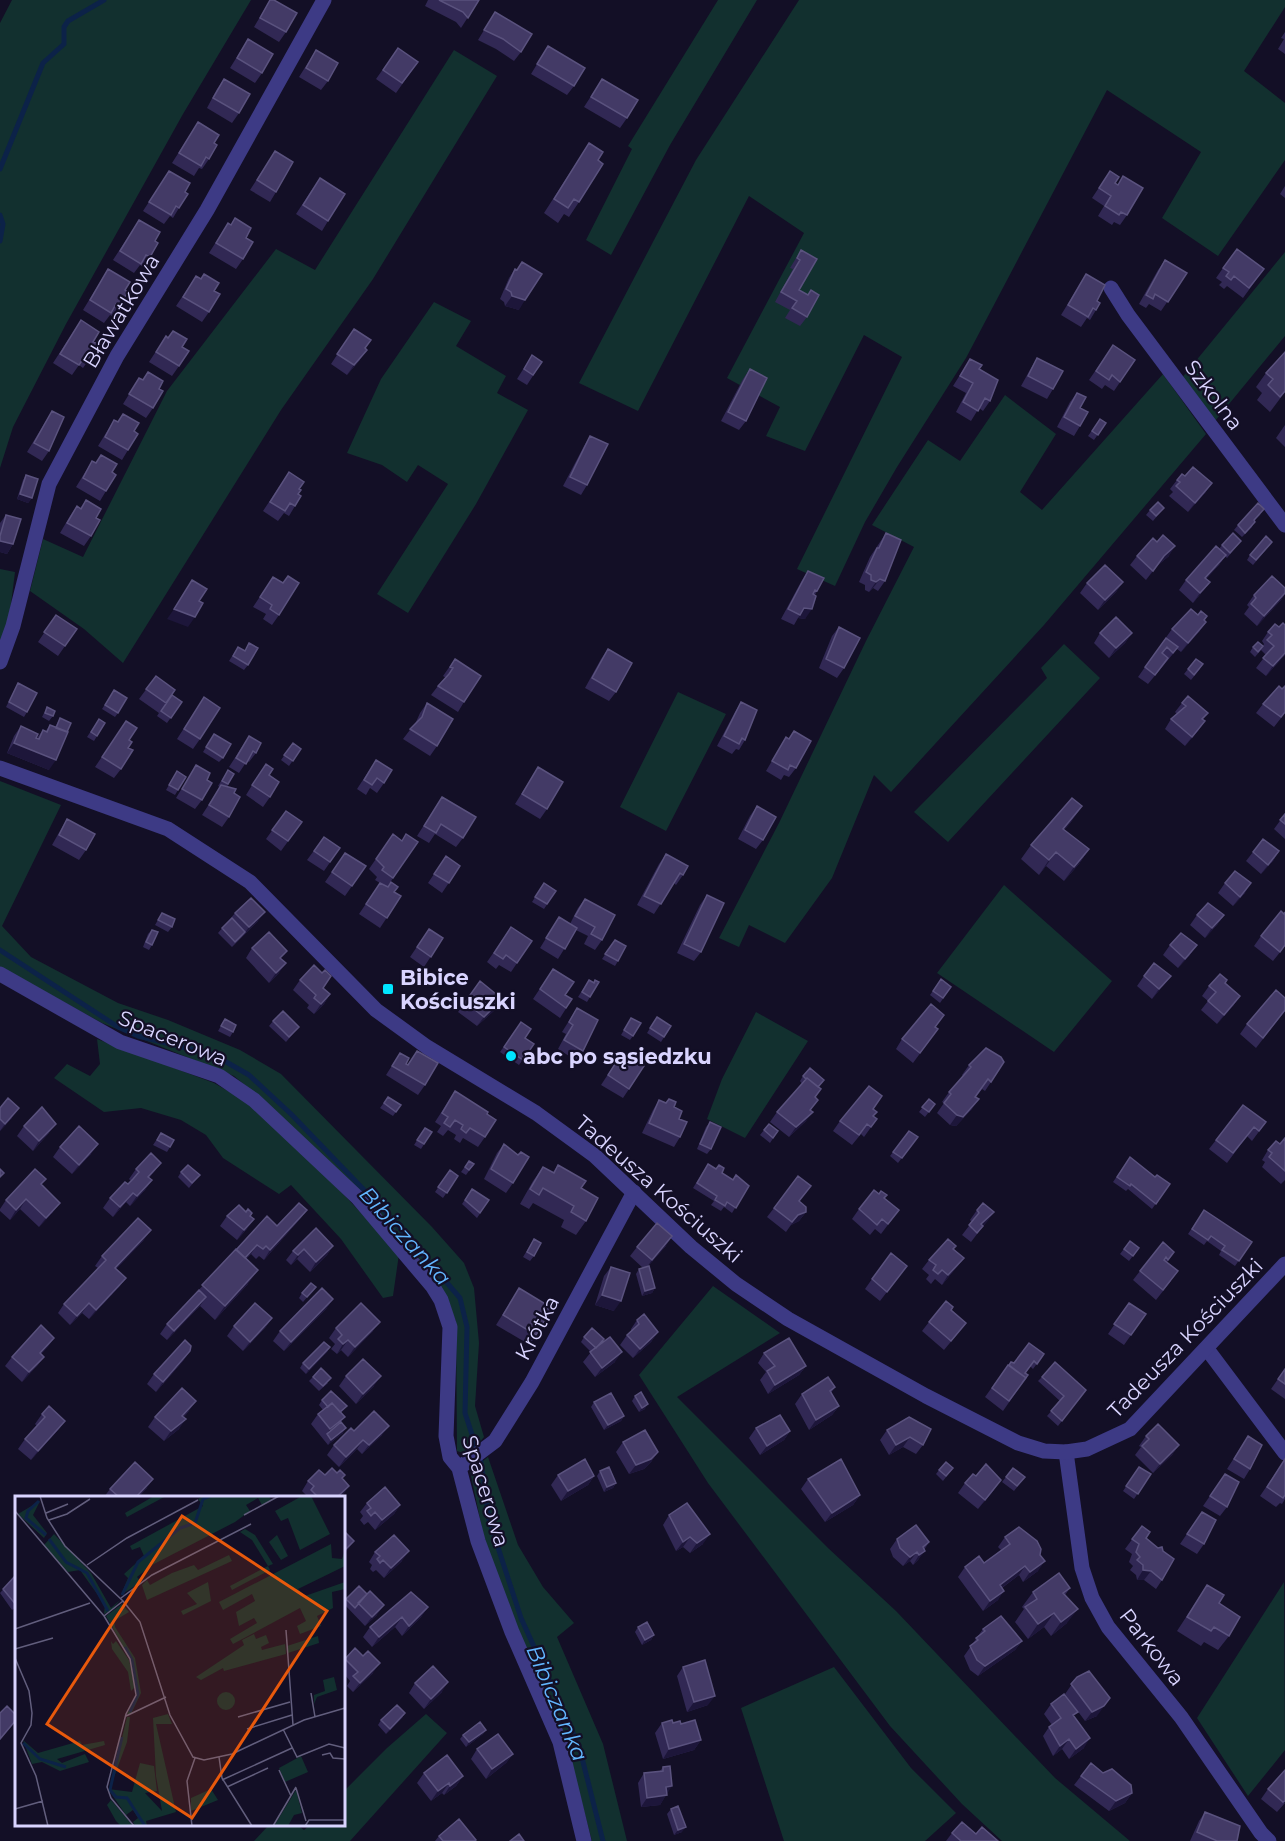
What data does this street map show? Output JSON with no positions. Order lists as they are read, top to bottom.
{
  "streets": {
    "street": [
      "Bławatkowa",
      "Szkolna",
      "Spacerowa",
      "Tadeusza Kościuszki",
      "Krótka",
      "Parkowa"
    ]
  },
  "crossings": [
    ["Spacerowa", "Krótka"],
    ["Tadeusza Kościuszki", "Krótka"],
    ["Tadeusza Kościuszki", "Parkowa"]
  ],
  "water": ["Bibiczanka"],
  "places": {
    "transit": ["Bibice Kościuszki"],
    "other": ["abc po sąsiedzku"]
  }
}
